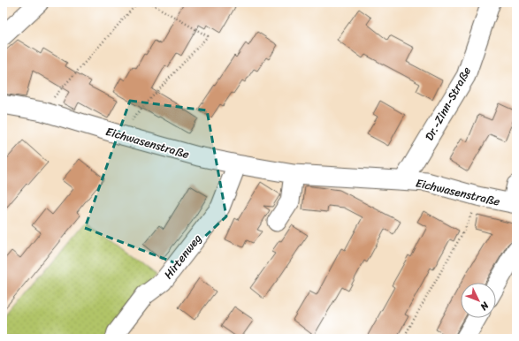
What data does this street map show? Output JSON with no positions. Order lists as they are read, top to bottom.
{
  "streets": {
    "street": ["Dr.-Zinn-Straße", "Eichwasenstraße", "Hirtenweg"]
  },
  "crossings": [
    ["Dr.-Zinn-Straße", "Eichwasenstraße"],
    ["Eichwasenstraße", "Hirtenweg"]
  ],
  "north": "bottom right"
}
